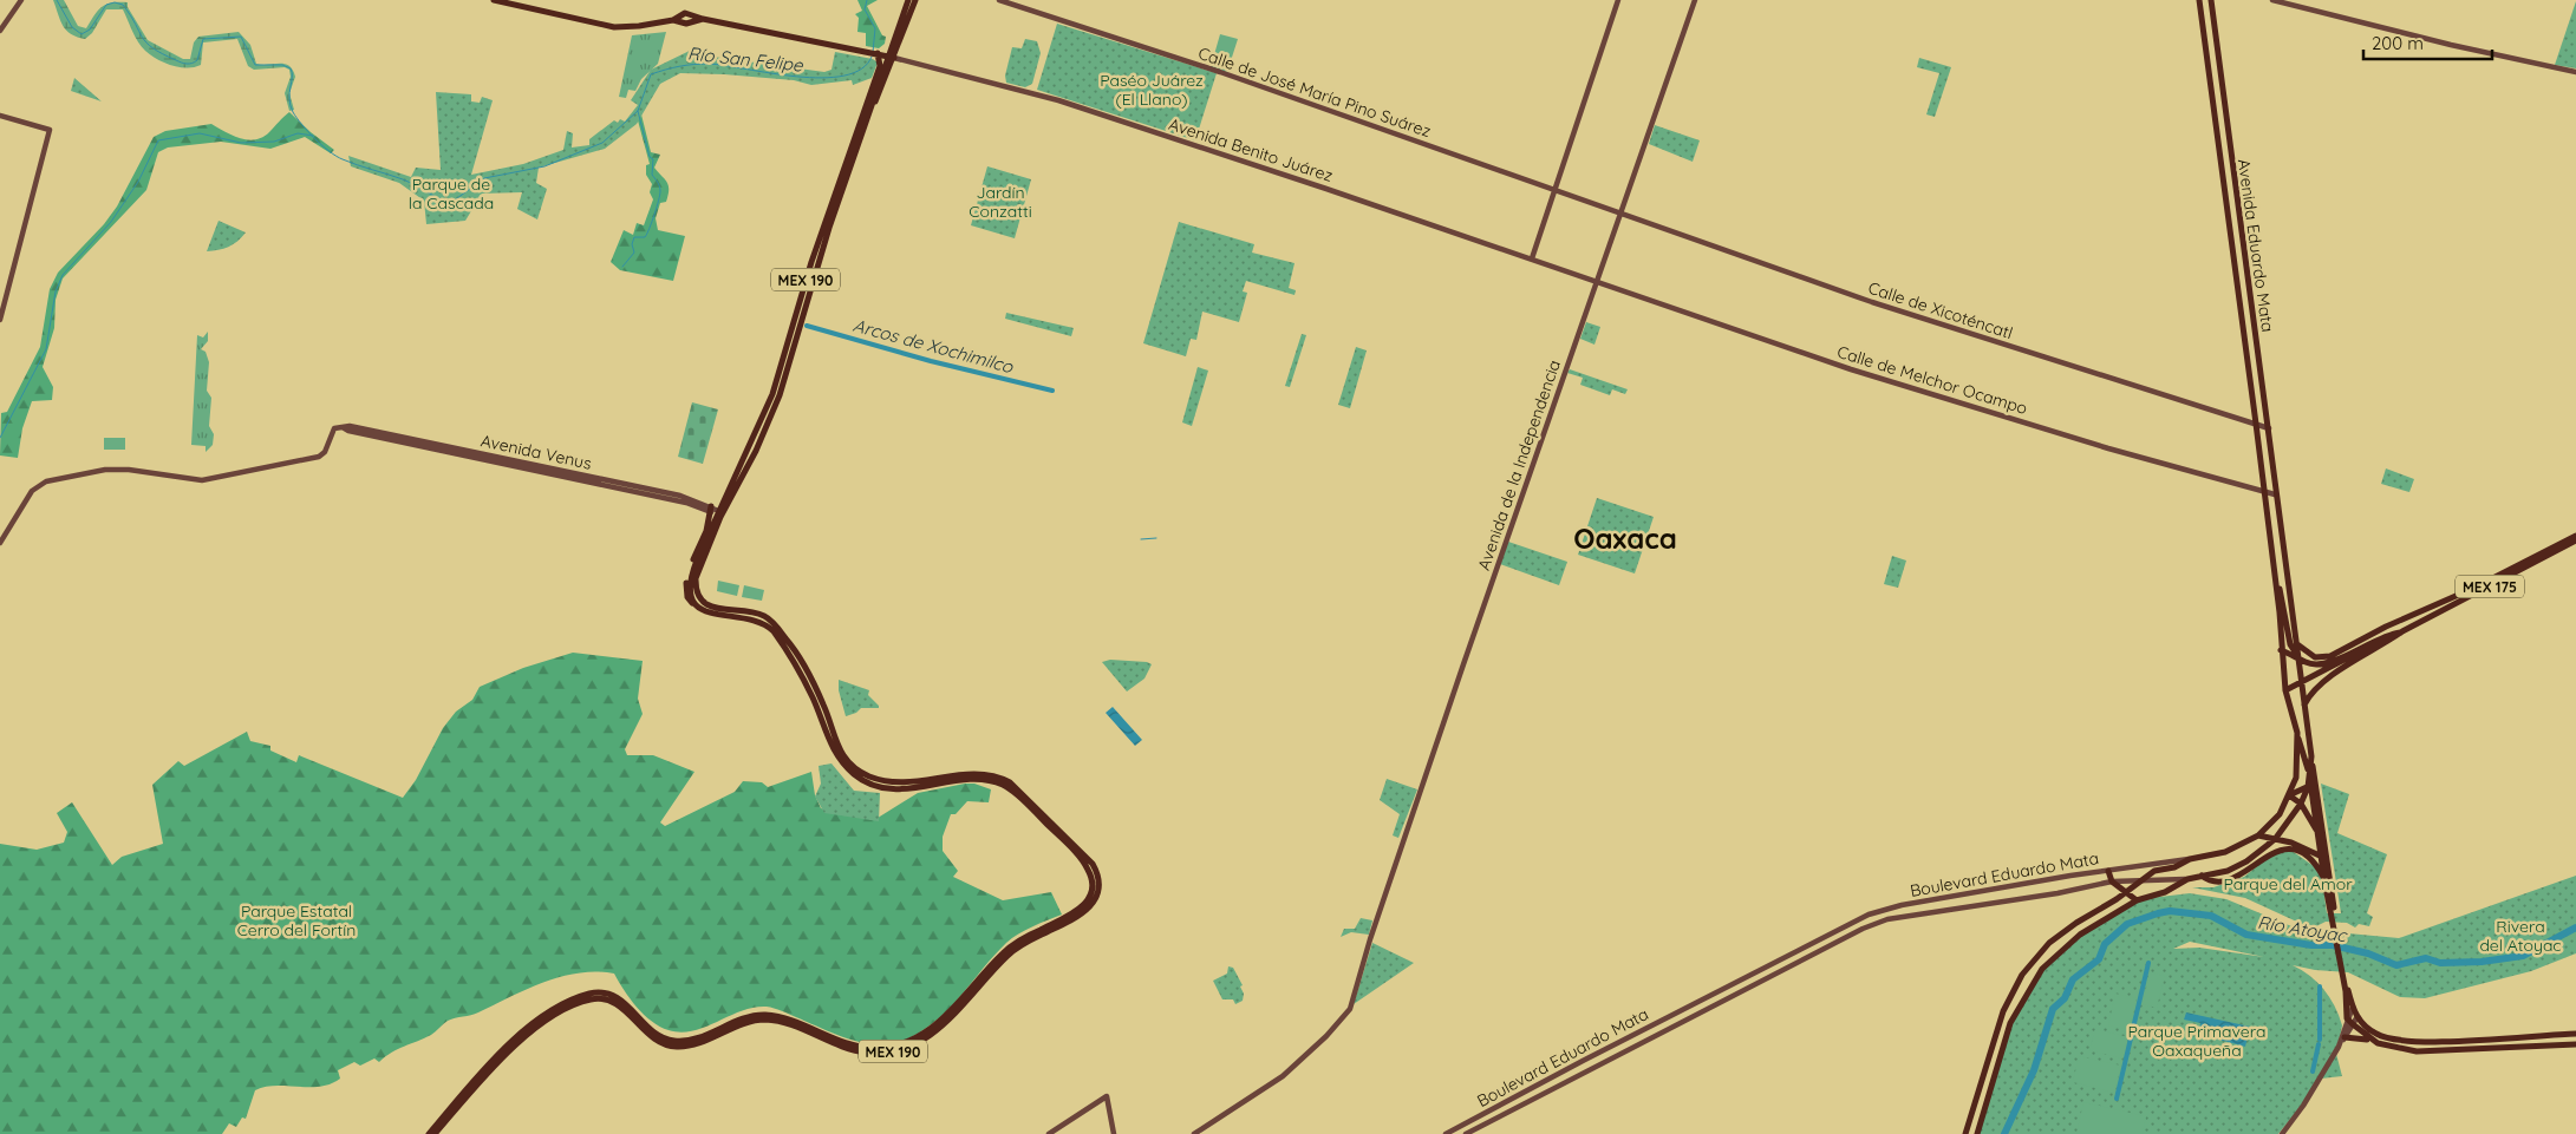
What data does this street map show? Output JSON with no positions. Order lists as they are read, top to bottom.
{
  "streets": {
    "main road": [
      "Calle de José María Pino Suárez",
      "Avenida Benito Juárez",
      "Avenida Eduardo Mata",
      "MEX 190",
      "Calle de Xicoténcatl",
      "Calle de Melchor Ocampo",
      "Avenida Venus",
      "Avenida de la Independencia",
      "MEX 175",
      "Boulevard Eduardo Mata"
    ]
  },
  "crossings": [
    ["Calle de José María Pino Suárez", "Calle de Xicoténcatl"],
    ["Calle de José María Pino Suárez", "Avenida de la Independencia"],
    ["Avenida Benito Juárez", "MEX 190"],
    ["Avenida Benito Juárez", "Calle de Melchor Ocampo"],
    ["Avenida Benito Juárez", "Avenida de la Independencia"],
    ["Avenida Eduardo Mata", "Calle de Xicoténcatl"],
    ["Avenida Eduardo Mata", "Calle de Melchor Ocampo"],
    ["Avenida Eduardo Mata", "Boulevard Eduardo Mata"],
    ["MEX 190", "Avenida Venus"],
    ["Calle de Xicoténcatl", "Avenida de la Independencia"],
    ["Calle de Melchor Ocampo", "Avenida de la Independencia"],
    ["Calle de Melchor Ocampo", "Boulevard Eduardo Mata"],
    ["MEX 175", "Boulevard Eduardo Mata"]
  ],
  "districts": ["Oaxaca"],
  "water": ["Río San Felipe", "Arcos de Xochimilco", "Río Atoyac"],
  "parks": [
    "Paséo Juárez (El Llano)",
    "Parque de la Cascada",
    "Jardín Conzatti",
    "Parque del Amor",
    "Parque Estatal Cerro del Fortín",
    "Rivera del Atoyac",
    "Parque Primavera Oaxaqueña"
  ],
  "scale_bar": "200 m"
}
